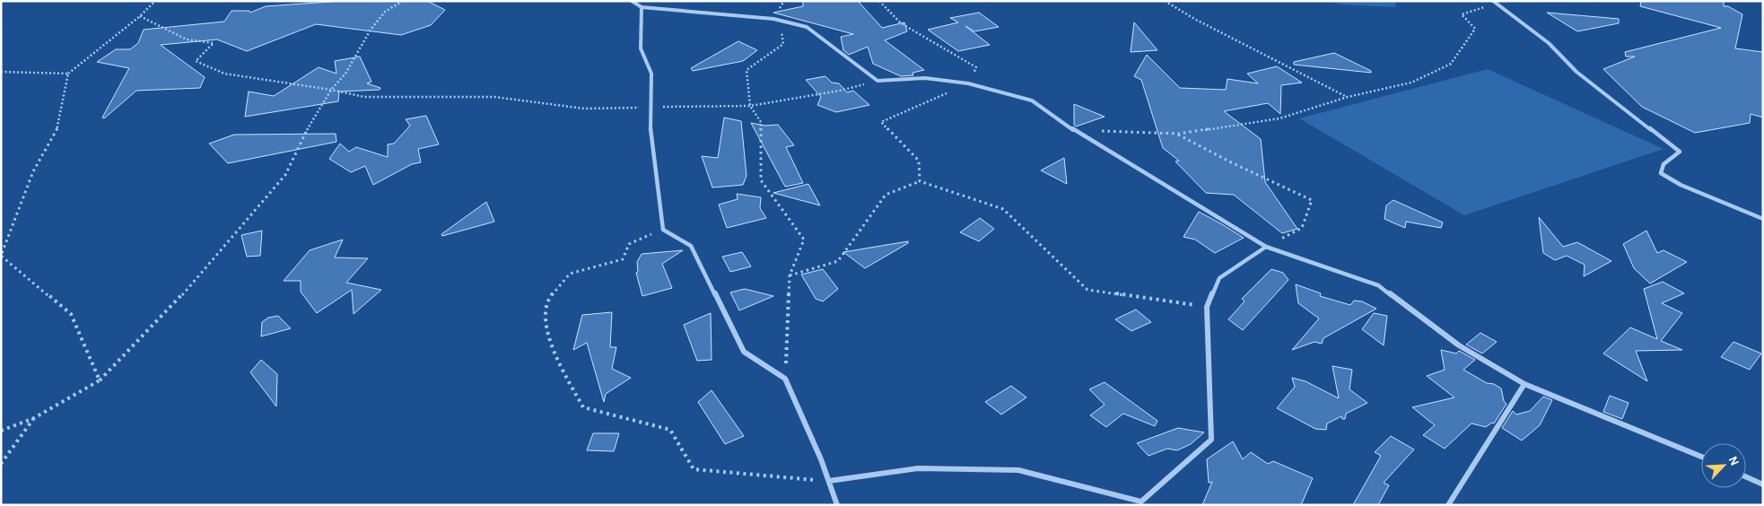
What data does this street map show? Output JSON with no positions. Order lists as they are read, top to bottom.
{
  "north": "top right"
}
